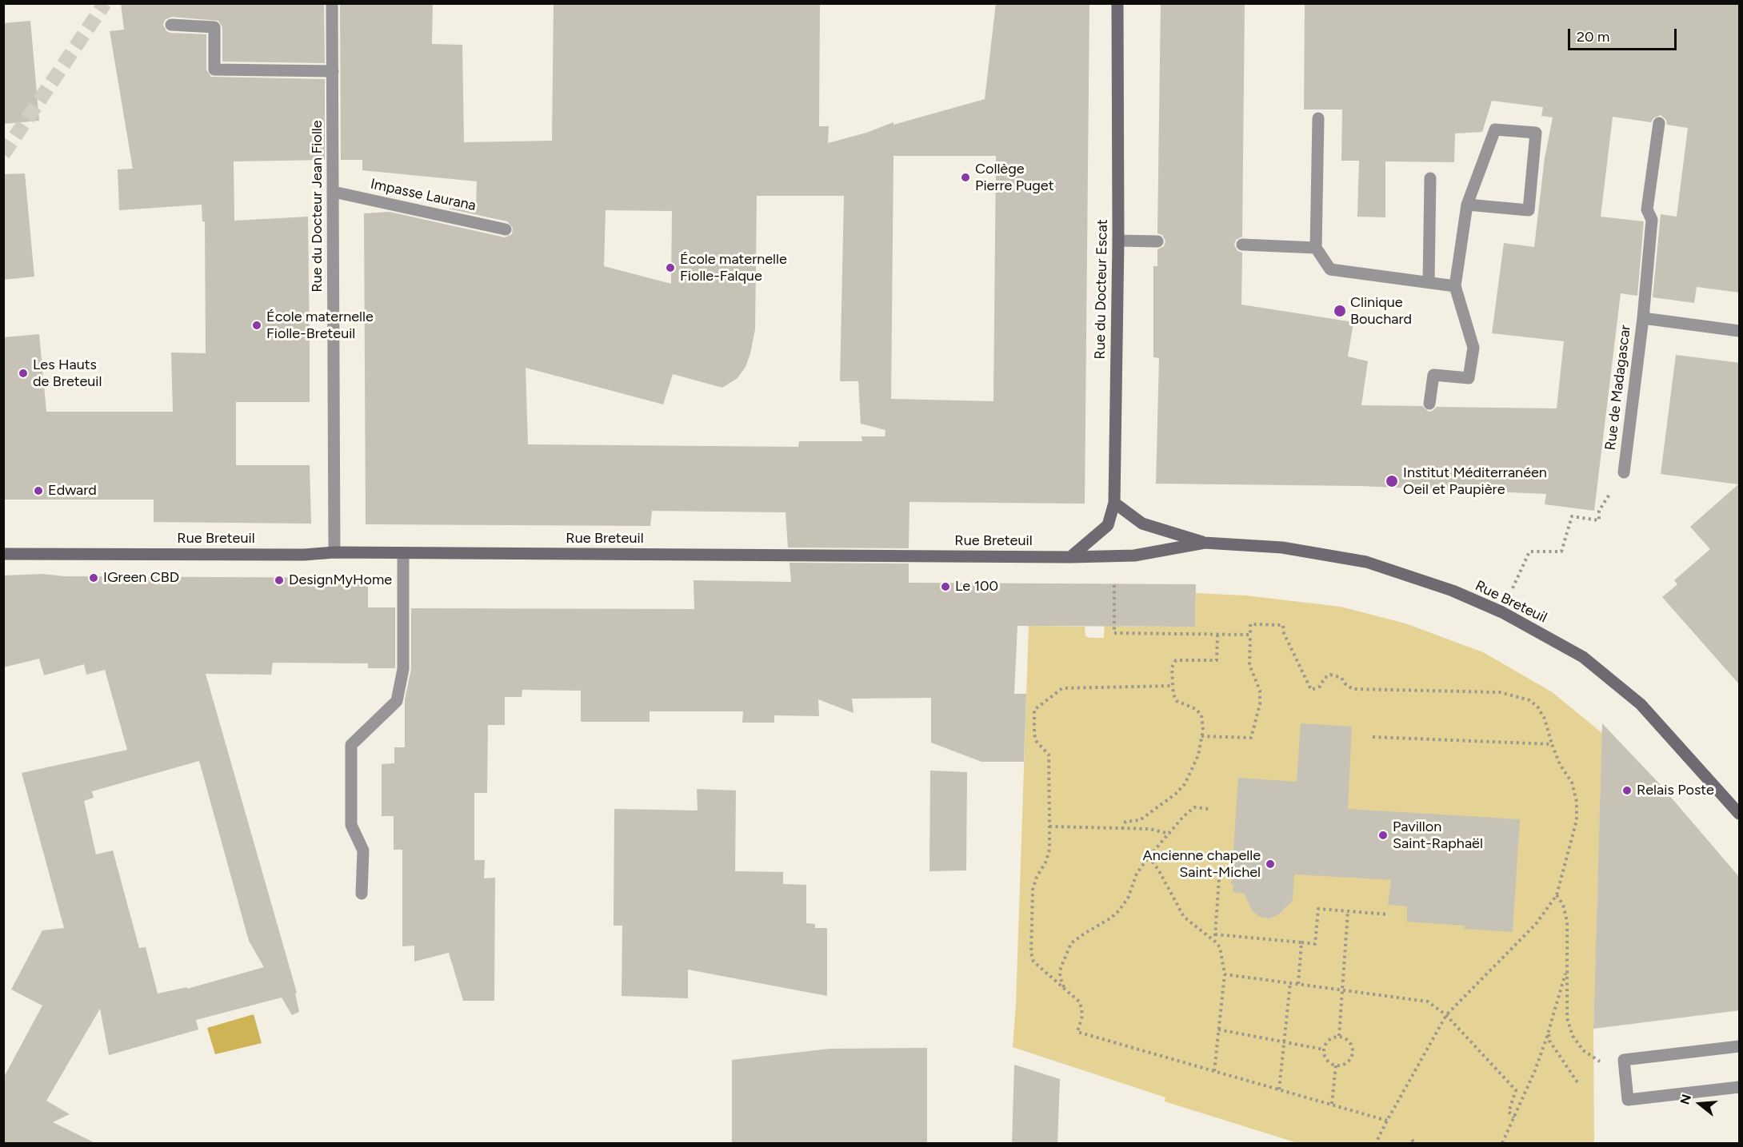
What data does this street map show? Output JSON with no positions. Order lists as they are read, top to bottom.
{
  "streets": {
    "street": [
      "Impasse Laurana",
      "Rue du Docteur Jean Fiolle",
      "Rue du Docteur Escat",
      "Rue de Madagascar",
      "Rue Breteuil"
    ]
  },
  "crossings": [
    ["Impasse Laurana", "Rue du Docteur Jean Fiolle"],
    ["Rue du Docteur Jean Fiolle", "Rue Breteuil"],
    ["Rue du Docteur Escat", "Rue Breteuil"]
  ],
  "places": [
    "Collège Pierre Puget",
    "École maternelle Fiolle-Falque",
    "Clinique Bouchard",
    "École maternelle Fiolle-Breteuil",
    "Les Hauts de Breteuil",
    "Institut Méditerranéen Oeil et Paupière",
    "Edward",
    "IGreen CBD",
    "DesignMyHome",
    "Le 100",
    "Relais Poste",
    "Pavillon Saint-Raphaël",
    "Ancienne chapelle Saint-Michel"
  ],
  "scale_bar": "20 m",
  "north": "left"
}
